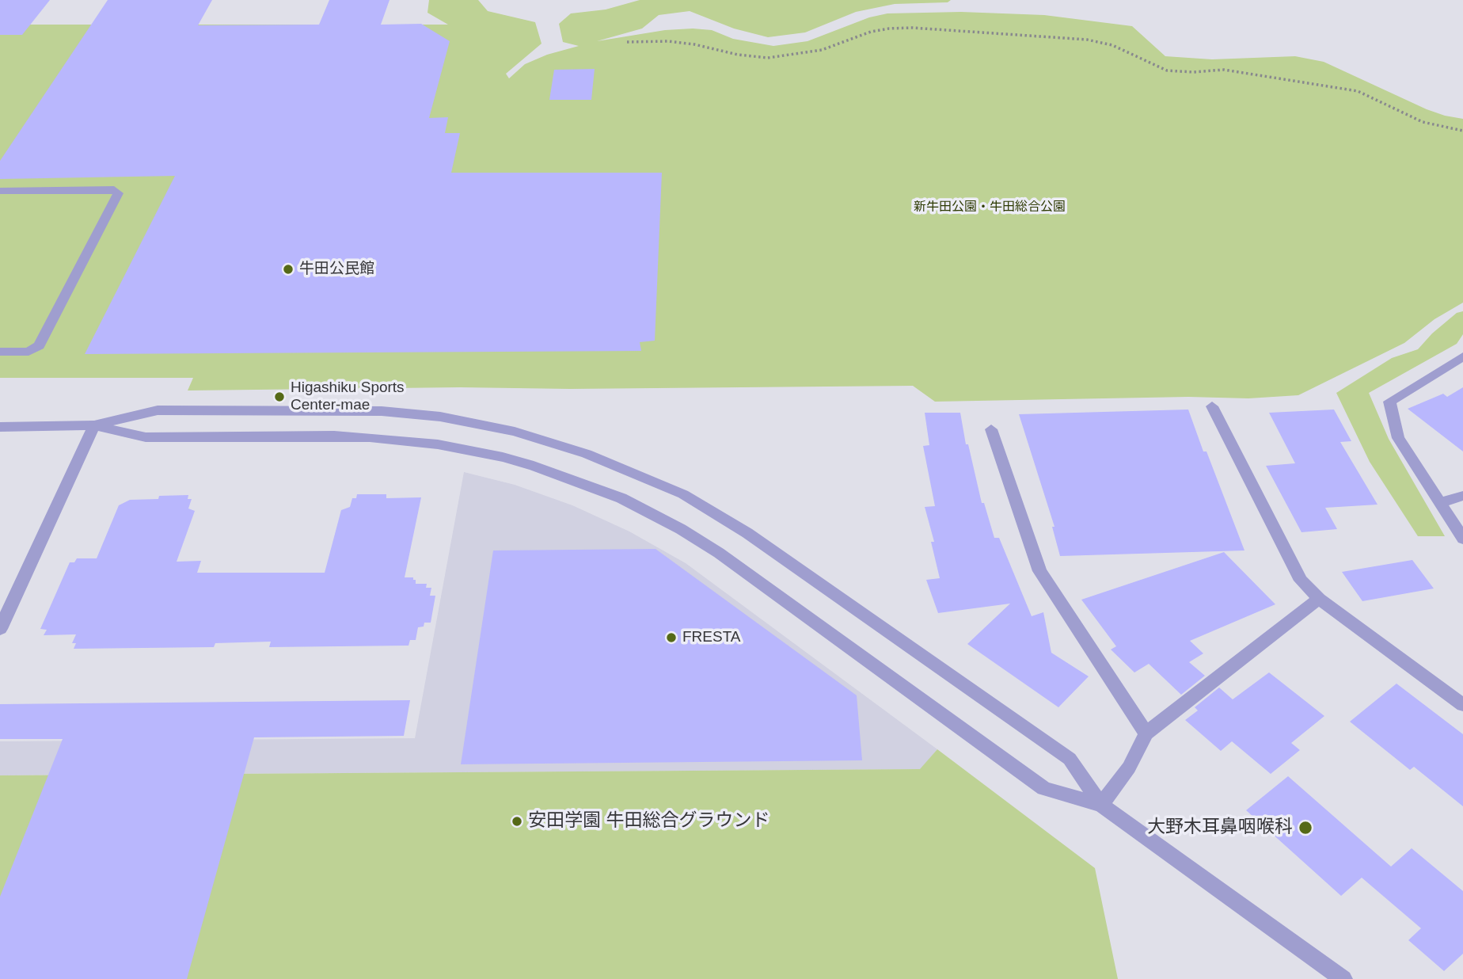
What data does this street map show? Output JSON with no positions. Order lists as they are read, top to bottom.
{
  "parks": ["新牛田公園・牛田総合公園"],
  "places": [
    "牛田公民館",
    "Higashiku Sports Center-mae",
    "FRESTA",
    "安田学園 牛田総合グラウンド",
    "大野木耳鼻咽喉科"
  ]
}
